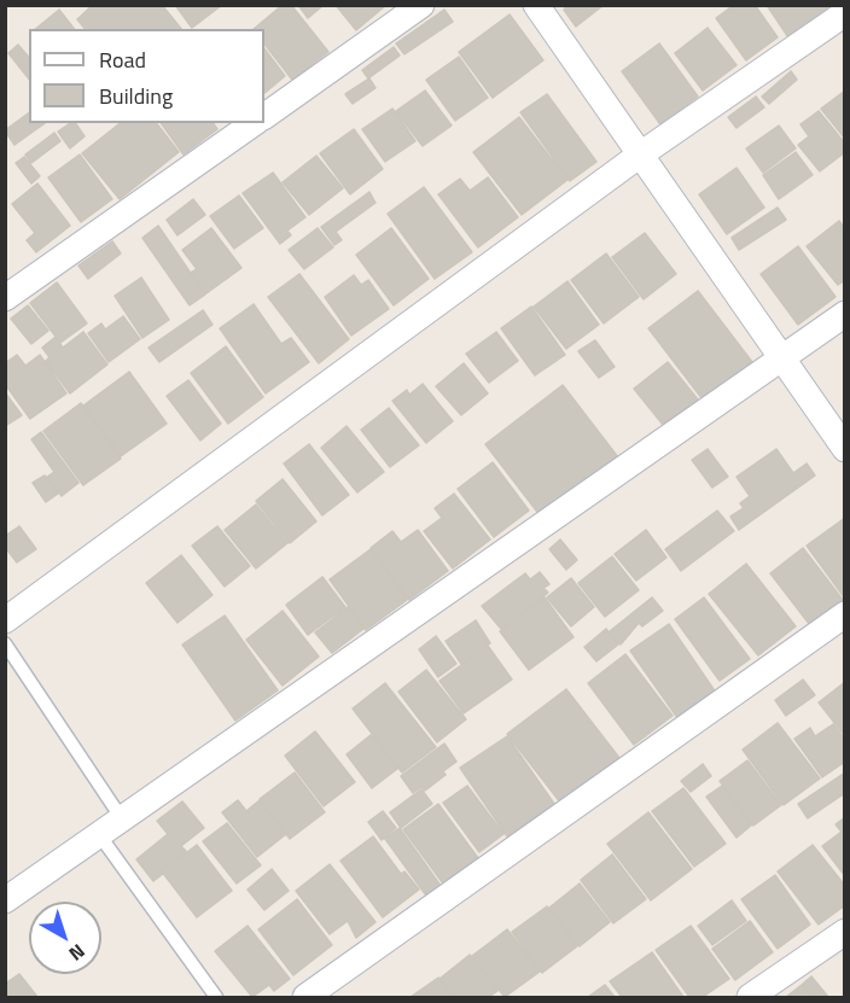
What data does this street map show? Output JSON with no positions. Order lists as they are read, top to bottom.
{
  "legend": ["Road", "Building"],
  "north": "bottom right"
}
